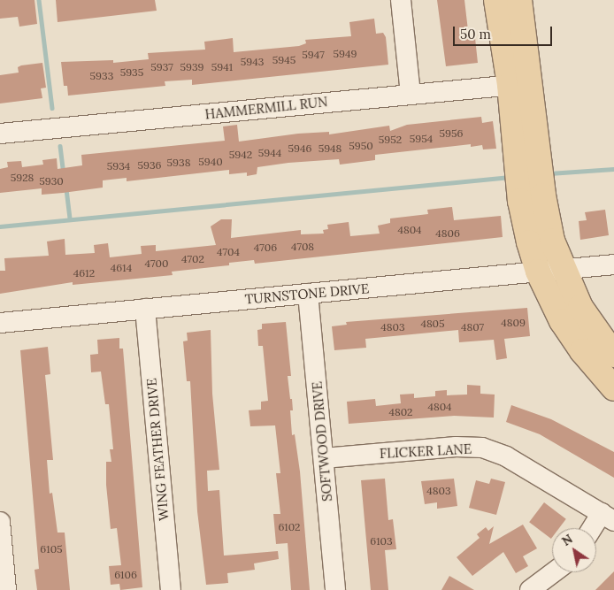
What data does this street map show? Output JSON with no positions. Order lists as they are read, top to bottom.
{
  "streets": {
    "street": [
      "HAMMERMILL RUN",
      "TURNSTONE DRIVE",
      "SOFTWOOD DRIVE",
      "WING FEATHER DRIVE",
      "FLICKER LANE"
    ]
  },
  "crossings": [
    ["TURNSTONE DRIVE", "SOFTWOOD DRIVE"],
    ["TURNSTONE DRIVE", "WING FEATHER DRIVE"],
    ["SOFTWOOD DRIVE", "FLICKER LANE"]
  ],
  "house_numbers": [
    "5949",
    "5947",
    "5945",
    "5943",
    "5937",
    "5939",
    "5941",
    "5935",
    "5933",
    "5956",
    "5954",
    "5952",
    "5950",
    "5946",
    "5948",
    "5944",
    "5942",
    "5940",
    "5938",
    "5936",
    "5934",
    "5928",
    "5930",
    "4804",
    "4806",
    "4708",
    "4706",
    "4704",
    "4702",
    "4700",
    "4614",
    "4612",
    "4809",
    "4805",
    "4803",
    "4807",
    "4804",
    "4802",
    "4803",
    "6102",
    "6103",
    "6105",
    "6106"
  ],
  "scale_bar": "50 m",
  "north": "top left"
}
